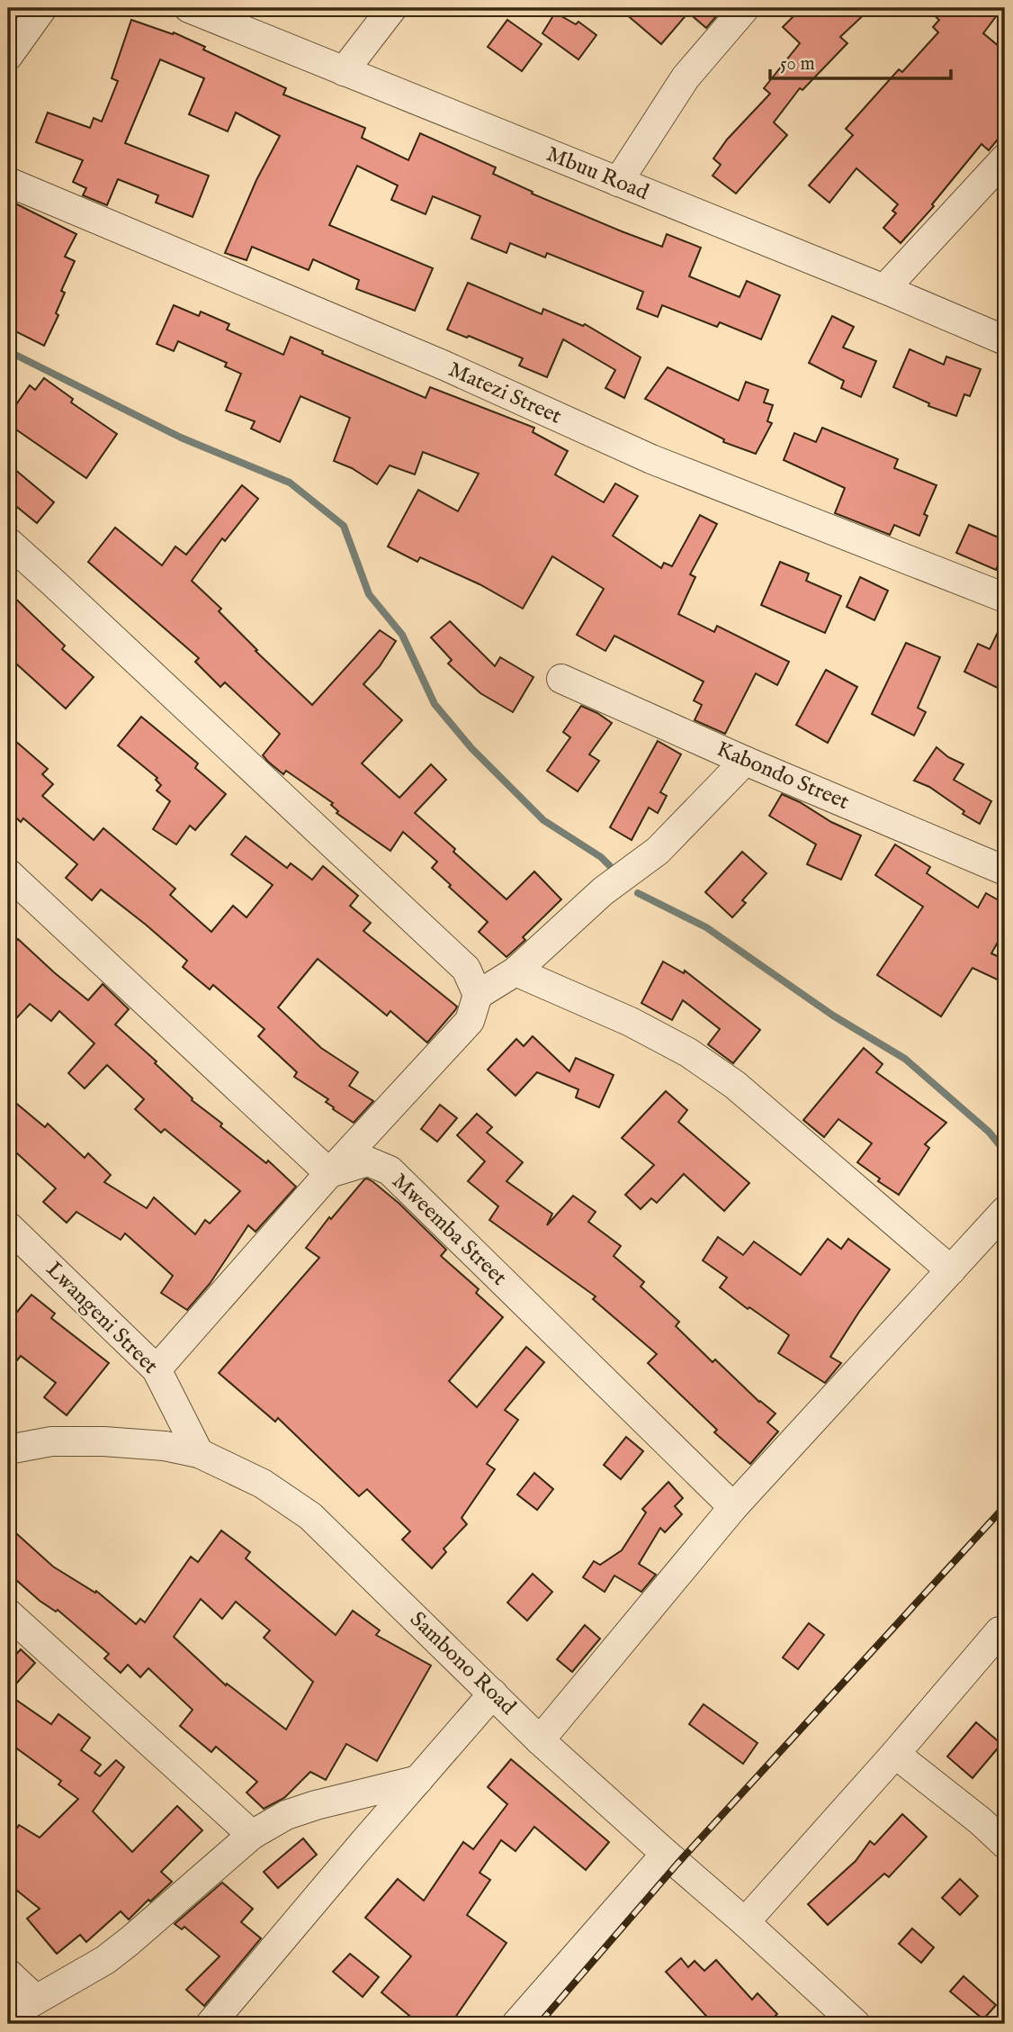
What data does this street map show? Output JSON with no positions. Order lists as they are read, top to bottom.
{
  "streets": {
    "street": [
      "Mbuu Road",
      "Matezi Street",
      "Kabondo Street",
      "Mweemba Street",
      "Lwangeni Street",
      "Sambono Road"
    ]
  },
  "crossings": [
    ["Lwangeni Street", "Sambono Road"]
  ],
  "scale_bar": "50 m"
}
